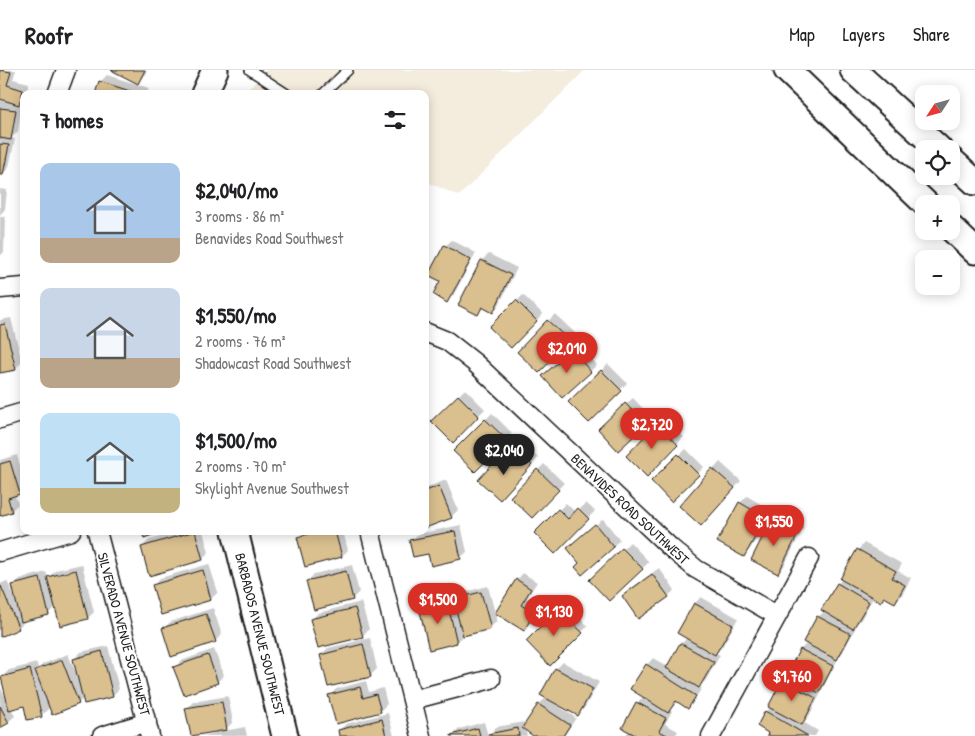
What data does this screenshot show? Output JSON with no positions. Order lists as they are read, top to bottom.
{
  "streets": {
    "street": ["BENAVIDES ROAD SOUTHWEST", "SILVERADO AVENUE SOUTHWEST", "BARBADOS AVENUE SOUTHWEST"]
  },
  "north": "bottom left",
  "page": {
    "header": "Roofr",
    "nav": ["Map", "Layers", "Share"],
    "map_buttons": ["+", "−"],
    "heading": "7 homes",
    "list": [
      {
        "name": "$2,040/mo",
        "note": "3 rooms · 86 m² · Benavides Road Southwest"
      },
      {
        "name": "$1,550/mo",
        "note": "2 rooms · 76 m² · Shadowcast Road Southwest"
      },
      {
        "name": "$1,500/mo",
        "note": "2 rooms · 70 m² · Skylight Avenue Southwest"
      }
    ],
    "price": [
      "$2,010",
      "$2,720",
      "$2,040",
      "$1,550",
      "$1,500",
      "$1,130",
      "$1,760"
    ]
  }
}
